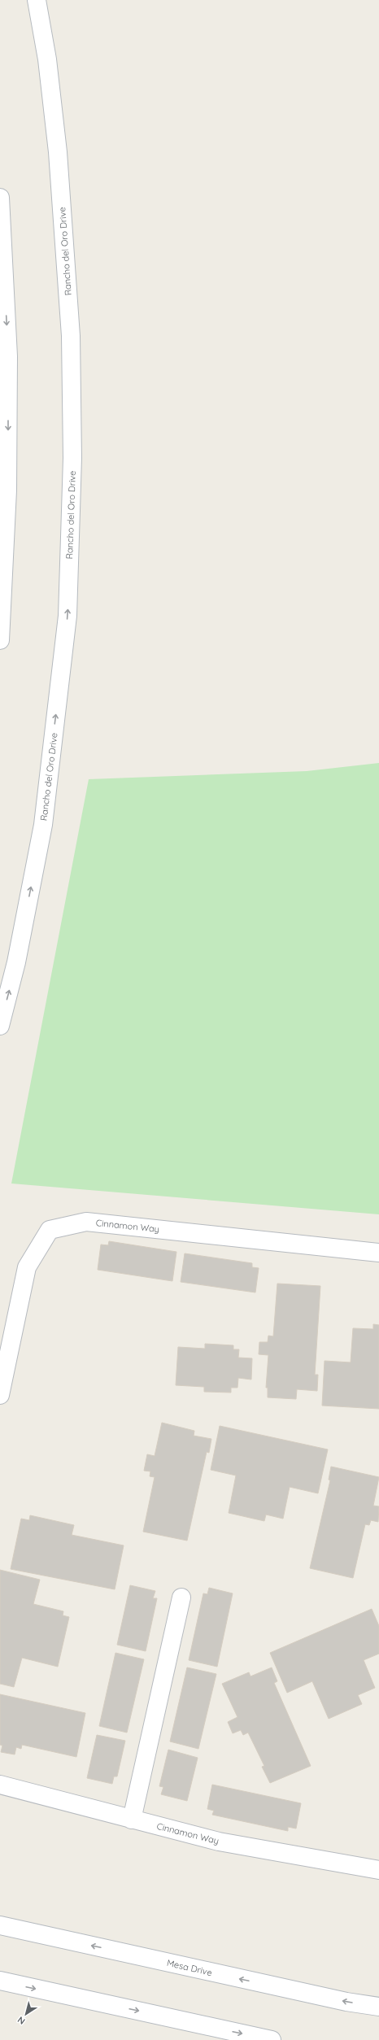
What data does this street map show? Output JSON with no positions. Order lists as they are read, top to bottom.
{
  "streets": {
    "main road": ["Rancho del Oro Drive", "Cinnamon Way", "Mesa Drive"]
  },
  "north": "bottom left"
}
